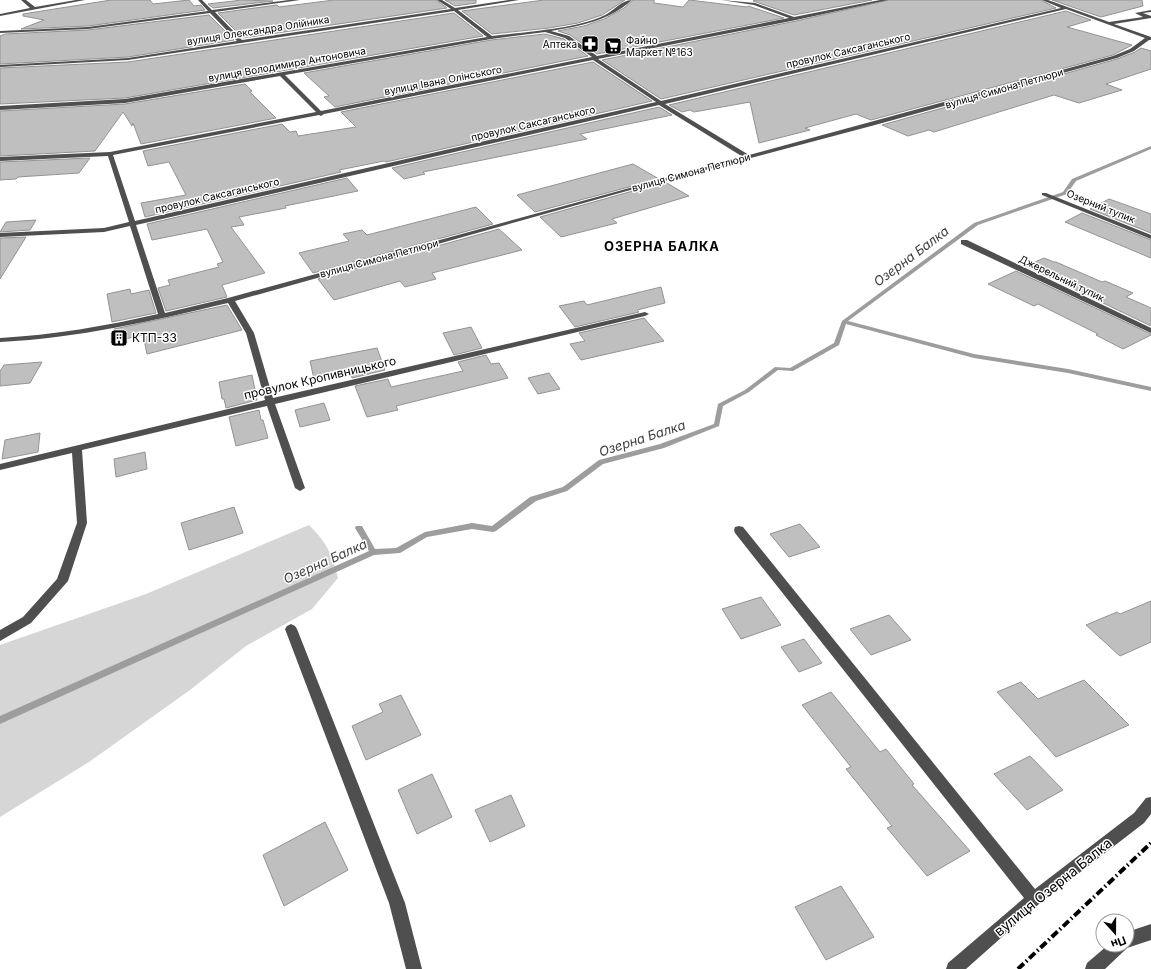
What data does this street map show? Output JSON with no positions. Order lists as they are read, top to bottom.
{
  "streets": {
    "street": [
      "вулиця Олександра Олійника",
      "провулок Саксаганського",
      "вулиця Володимира Антоновича",
      "вулиця Івана Олінського",
      "вулиця Симона Петлюри",
      "Озерний тупик",
      "Джерельний тупик",
      "провулок Кропивницького",
      "вулиця Озерна Балка"
    ]
  },
  "districts": ["ОЗЕРНА БАЛКА"],
  "water": ["Озерна Балка"],
  "places": {
    "pharmacy": ["Аптека"],
    "supermarket": ["Файно Маркет №163"],
    "building": ["КТП-33"]
  },
  "north": "bottom"
}
